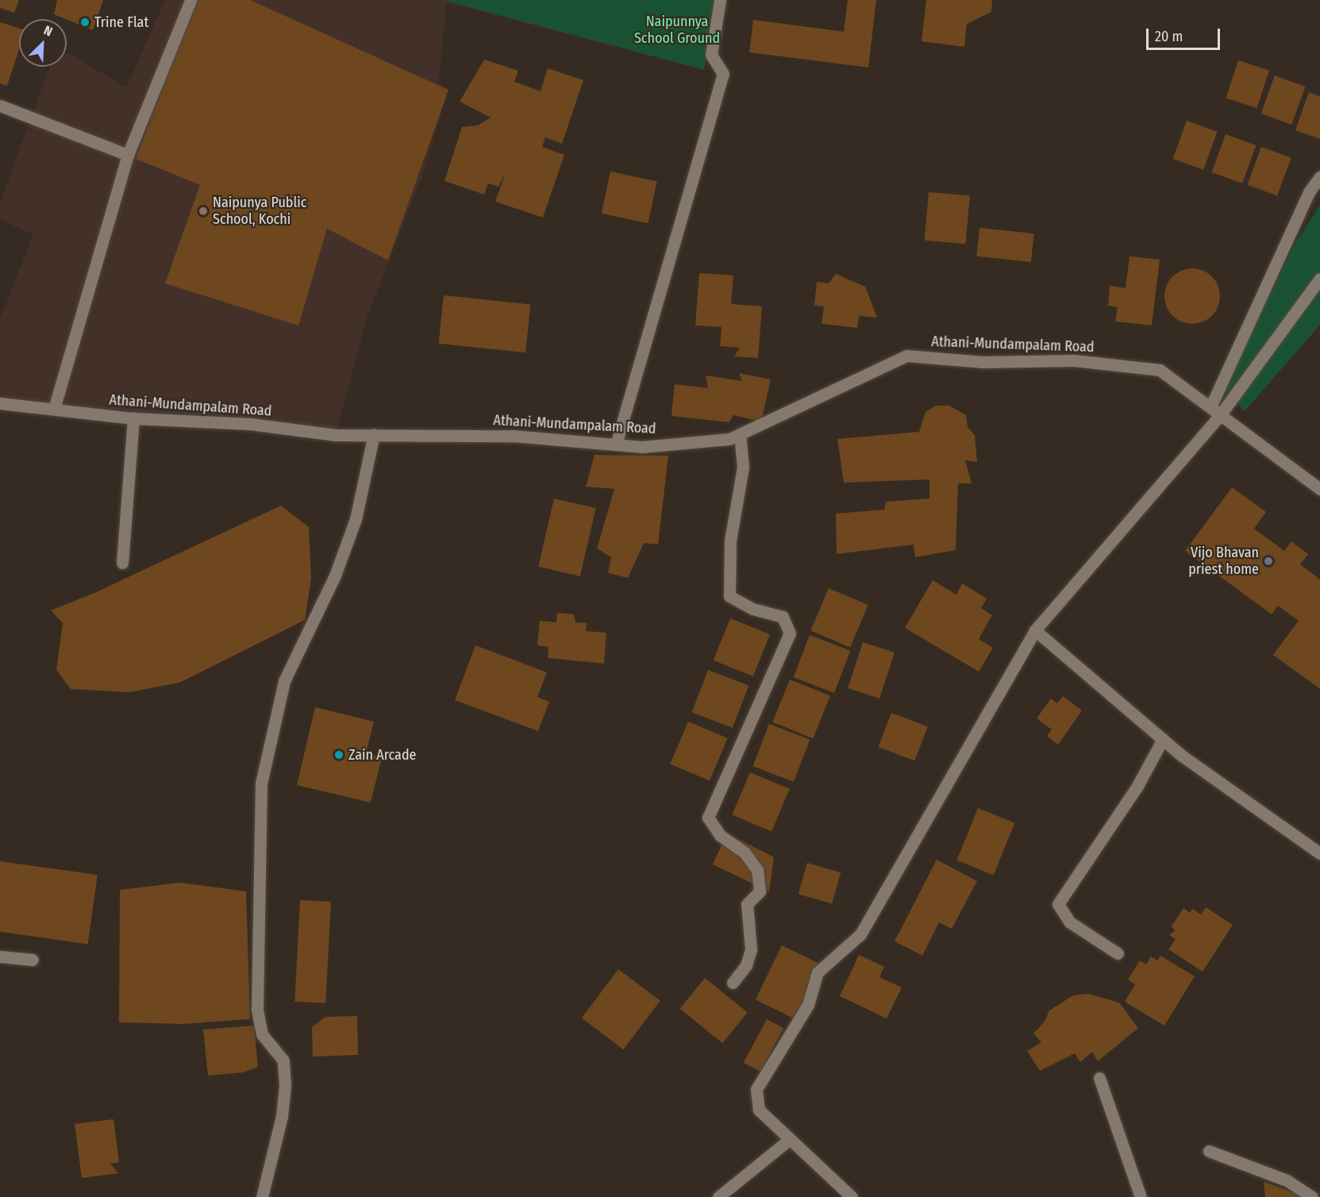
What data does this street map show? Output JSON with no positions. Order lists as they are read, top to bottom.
{
  "streets": {
    "street": ["Athani-Mundampalam Road"]
  },
  "parks": ["Naipunnya School Ground"],
  "places": [
    "Trine Flat",
    "Naipunya Public School, Kochi",
    "Vijo Bhavan priest home",
    "Zain Arcade"
  ],
  "scale_bar": "20 m",
  "north": "top right"
}
